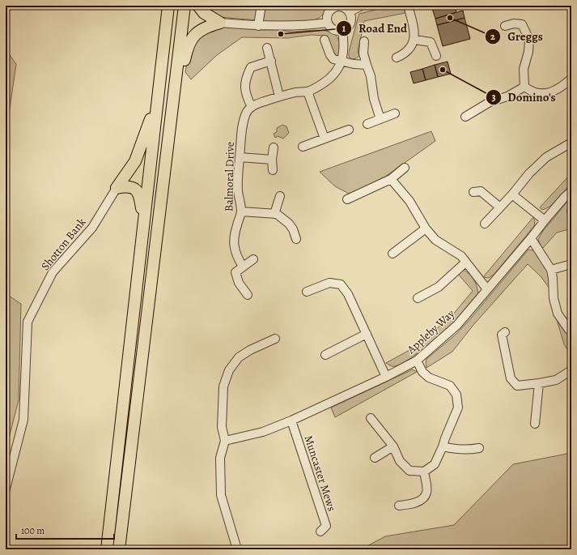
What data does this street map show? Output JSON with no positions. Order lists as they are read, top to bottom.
{
  "streets": {
    "street": [
      "Balmoral Drive",
      "Shotton Bank",
      "Appleby Way",
      "Muncaster Mews"
    ]
  },
  "crossings": [
    ["Appleby Way", "Muncaster Mews"]
  ],
  "places": ["Greggs", "Road End", "Domino's"],
  "scale_bar": "100 m"
}
